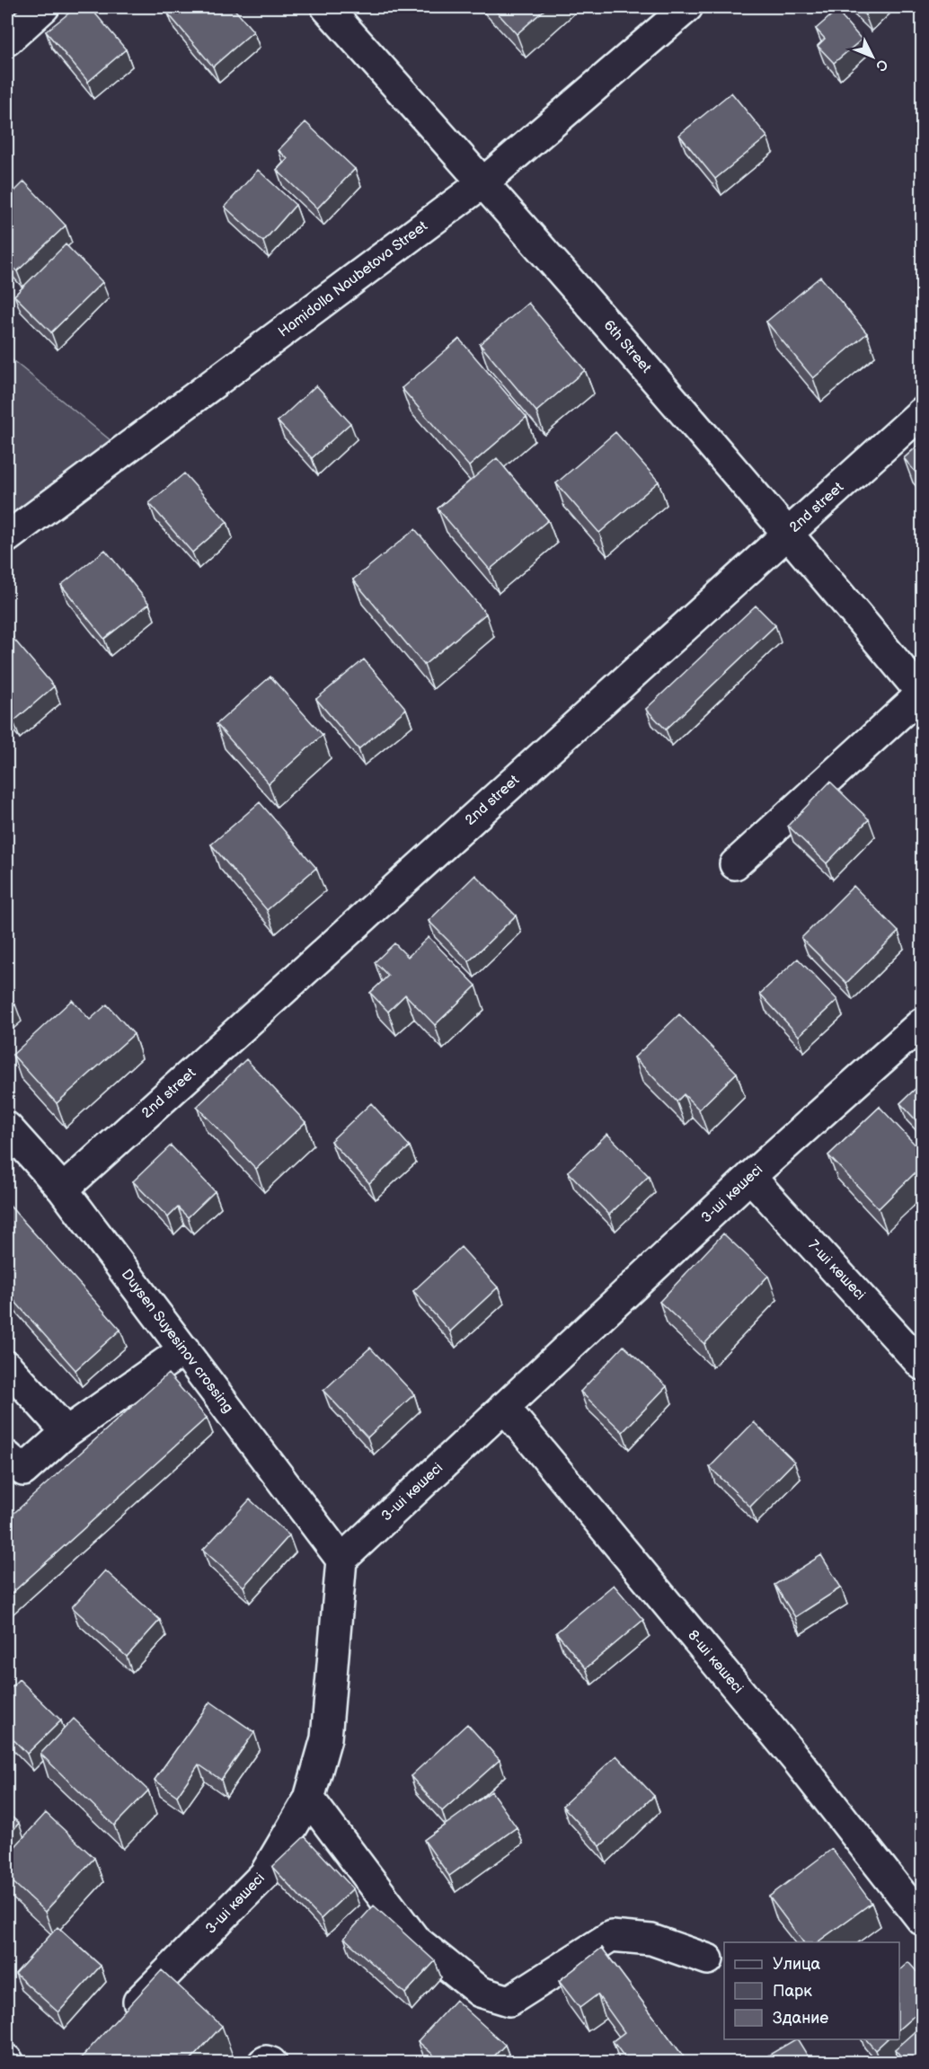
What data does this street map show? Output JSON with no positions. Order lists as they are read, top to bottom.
{
  "streets": {
    "street": [
      "Hamidolla Naubetova Street",
      "6th Street",
      "2nd street",
      "3-ші көшесі",
      "7-ші көшесі",
      "Duysen Suyesinov crossing",
      "8-ші көшесі"
    ]
  },
  "crossings": [
    ["Hamidolla Naubetova Street", "6th Street"],
    ["6th Street", "2nd street"],
    ["2nd street", "Duysen Suyesinov crossing"],
    ["3-ші көшесі", "7-ші көшесі"],
    ["3-ші көшесі", "Duysen Suyesinov crossing"],
    ["3-ші көшесі", "8-ші көшесі"]
  ],
  "legend": ["Улица", "Парк", "Здание"],
  "north": "bottom right"
}
